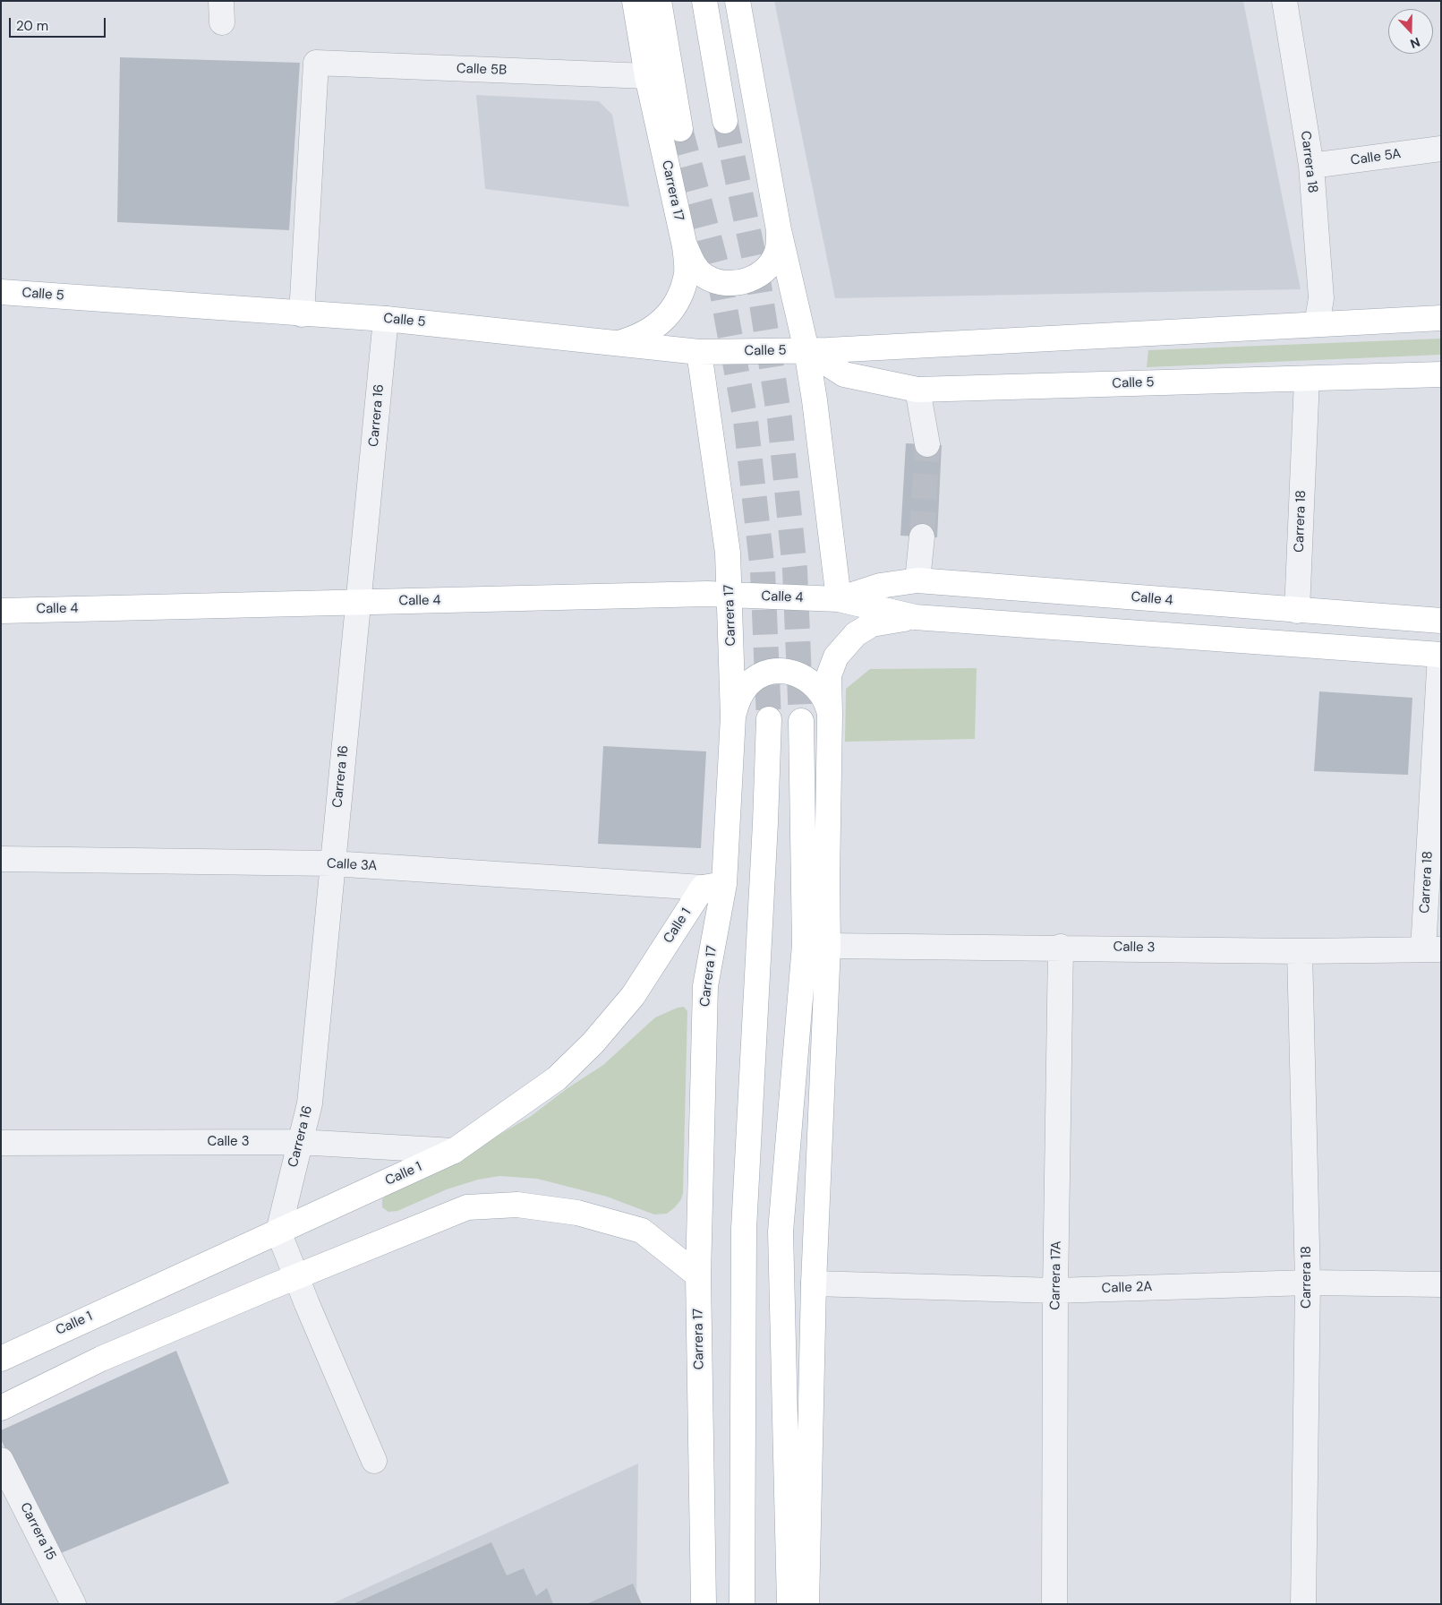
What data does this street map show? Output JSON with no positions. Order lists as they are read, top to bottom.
{
  "streets": {
    "main road": [
      "Carrera 17",
      "Calle 5",
      "Calle 4",
      "Calle 1"
    ],
    "street": [
      "Calle 5B",
      "Calle 5A",
      "Carrera 18",
      "Carrera 16",
      "Calle 3A",
      "Calle 3",
      "Carrera 17A",
      "Calle 2A",
      "Carrera 15"
    ]
  },
  "crossings": [
    ["Calle 5B", "Carrera 17"],
    ["Calle 5B", "Calle 5"],
    ["Calle 5A", "Carrera 18"],
    ["Carrera 18", "Calle 5"],
    ["Carrera 18", "Calle 4"],
    ["Carrera 18", "Calle 3"],
    ["Carrera 18", "Calle 2A"],
    ["Carrera 17", "Calle 5"],
    ["Carrera 17", "Calle 4"],
    ["Carrera 17", "Calle 3A"],
    ["Carrera 17", "Calle 1"],
    ["Calle 5", "Carrera 16"],
    ["Carrera 16", "Calle 4"],
    ["Carrera 16", "Calle 3A"],
    ["Carrera 16", "Calle 1"],
    ["Carrera 16", "Calle 3"],
    ["Calle 3A", "Calle 1"],
    ["Calle 1", "Calle 3"],
    ["Calle 3", "Carrera 17A"],
    ["Carrera 17A", "Calle 2A"]
  ],
  "scale_bar": "20 m",
  "north": "bottom"
}
